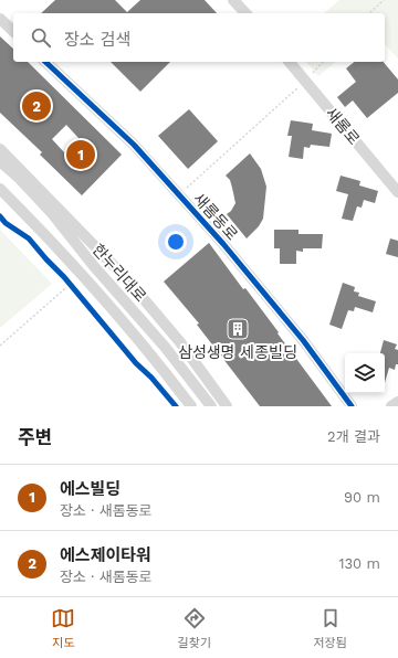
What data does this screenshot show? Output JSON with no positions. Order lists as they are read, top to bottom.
{
  "streets": {
    "street": ["새롬로", "새롬동로", "한누리대로"]
  },
  "places": {
    "building": ["삼성생명 세종빌딩"]
  },
  "page": {
    "search": "장소 검색",
    "pins": ["2", "1"],
    "heading": ["주변", "2개 결과"],
    "list": [
      {
        "mark": "1",
        "name": "에스빌딩",
        "note": "장소 · 새롬동로",
        "value": "90 m"
      },
      {
        "mark": "2",
        "name": "에스제이타워",
        "note": "장소 · 새롬동로",
        "value": "130 m"
      }
    ],
    "nav": ["지도", "길찾기", "저장됨"]
  }
}
